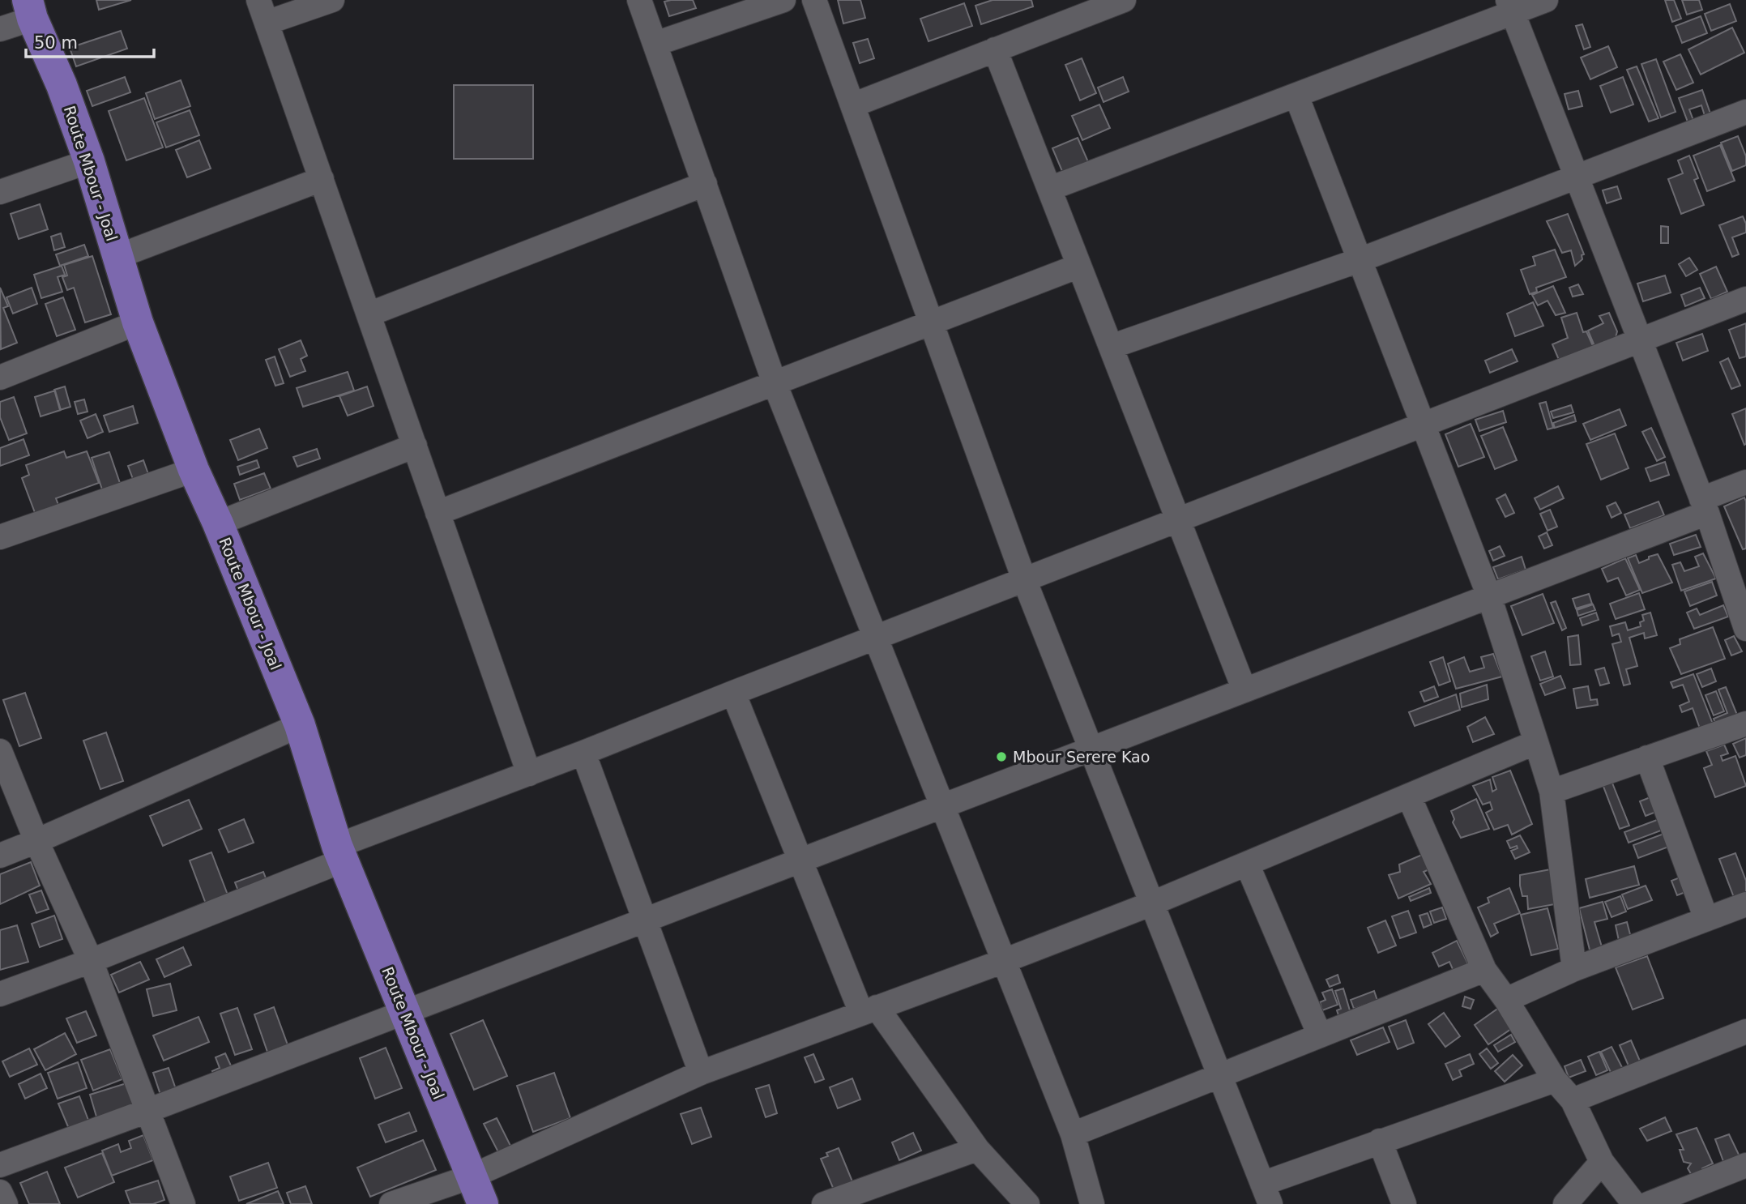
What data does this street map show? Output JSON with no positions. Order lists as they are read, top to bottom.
{
  "streets": {
    "main road": ["Route Mbour - Joal"]
  },
  "places": ["Mbour Serere Kao"],
  "scale_bar": "50 m"
}
